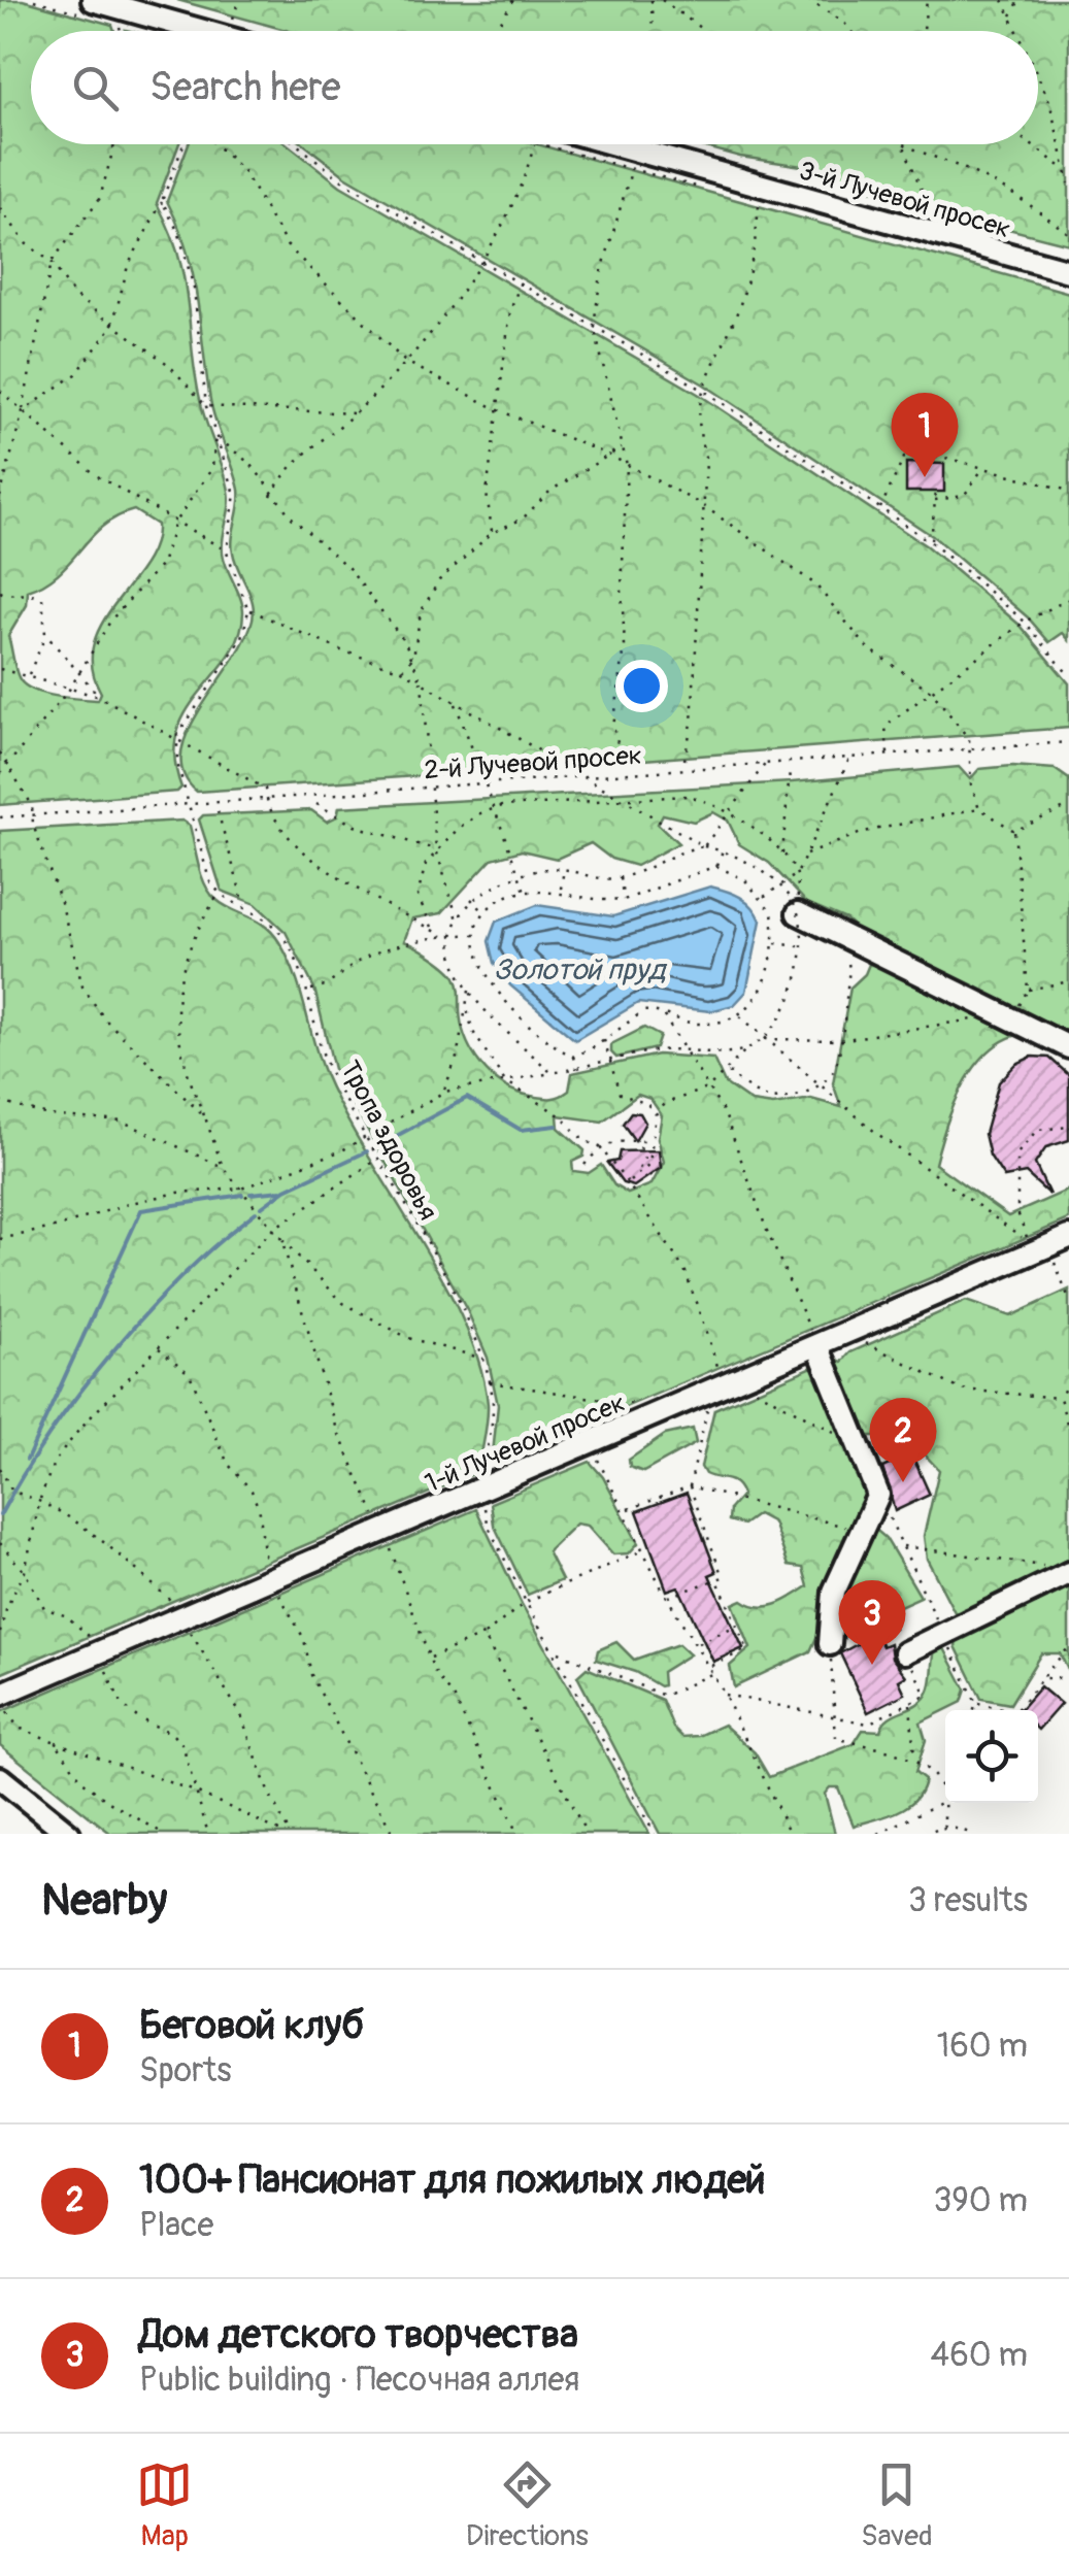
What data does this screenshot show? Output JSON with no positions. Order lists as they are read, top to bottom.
{
  "streets": {
    "street": ["3-й Лучевой просек", "1-й Лучевой просек"],
    "path": ["2-й Лучевой просек", "Тропа здоровья"]
  },
  "crossings": [
    ["Тропа здоровья", "1-й Лучевой просек"]
  ],
  "water": ["Золотой пруд"],
  "page": {
    "search": "Search here",
    "pins": ["1", "2", "3"],
    "heading": ["Nearby", "3 results"],
    "list": [
      {
        "mark": "1",
        "name": "Беговой клуб",
        "note": "Sports",
        "value": "160 m"
      },
      {
        "mark": "2",
        "name": "100+ Пансионат для пожилых людей",
        "note": "Place",
        "value": "390 m"
      },
      {
        "mark": "3",
        "name": "Дом детского творчества",
        "note": "Public building · Песочная аллея",
        "value": "460 m"
      }
    ],
    "nav": ["Map", "Directions", "Saved"]
  }
}
